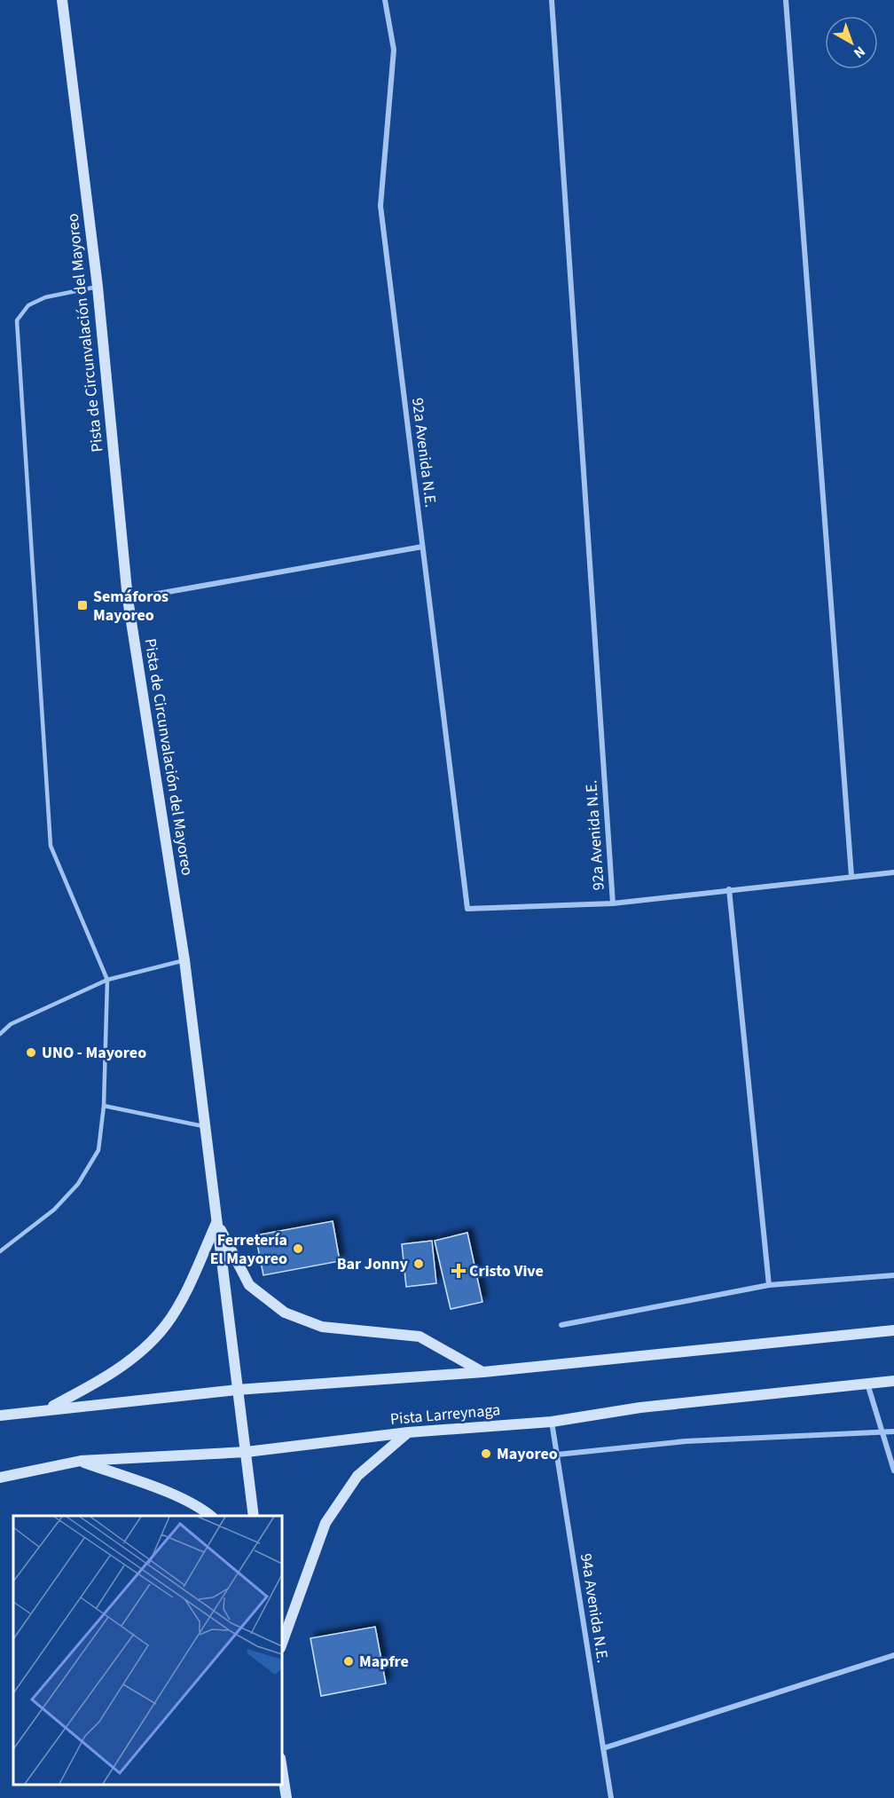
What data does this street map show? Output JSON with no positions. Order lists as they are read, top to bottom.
{
  "streets": {
    "main road": ["Pista de Circunvalación del Mayoreo", "Pista Larreynaga"],
    "street": ["92a Avenida N.E.", "94a Avenida N.E."]
  },
  "crossings": [
    ["Pista de Circunvalación del Mayoreo", "Pista Larreynaga"],
    ["Pista Larreynaga", "94a Avenida N.E."]
  ],
  "places": {
    "transit": ["Semáforos Mayoreo"],
    "other": [
      "UNO - Mayoreo",
      "Ferretería El Mayoreo",
      "Bar Jonny",
      "Mayoreo",
      "Mapfre"
    ],
    "health": ["Cristo Vive"]
  },
  "north": "bottom right"
}
